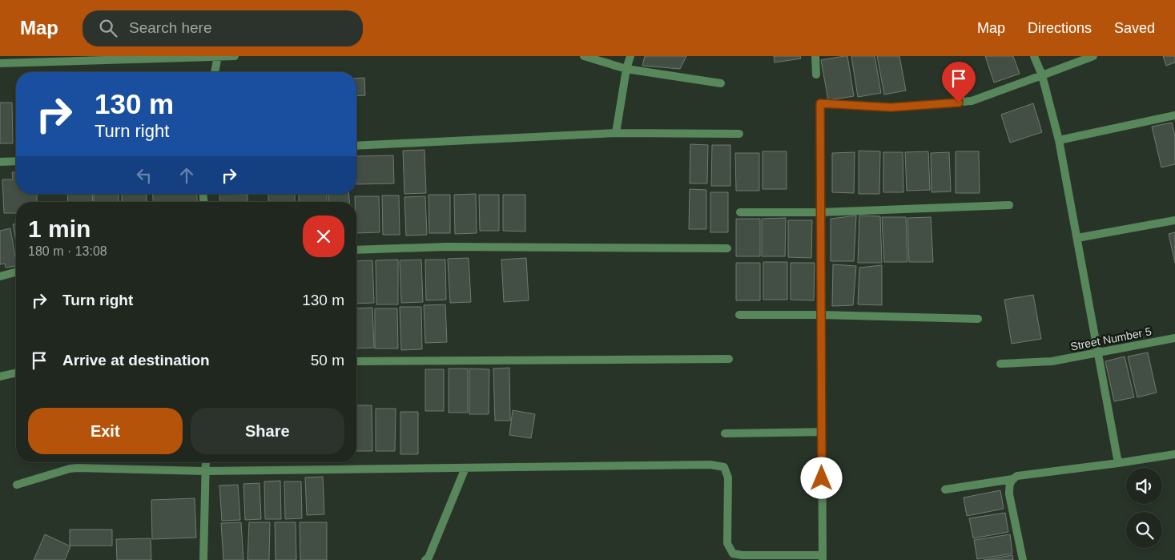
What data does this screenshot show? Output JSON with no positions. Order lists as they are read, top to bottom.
{
  "streets": {
    "street": ["Street Number 5"]
  },
  "page": {
    "header": "Map",
    "search": "Search here",
    "nav": ["Map", "Directions", "Saved"],
    "turn": ["130 m", "Turn right"],
    "heading": ["1 min", "180 m · 13:08"],
    "list": [
      {
        "name": "Turn right",
        "value": "130 m"
      },
      {
        "name": "Arrive at destination",
        "value": "50 m"
      }
    ],
    "buttons": ["Exit", "Share"]
  }
}
